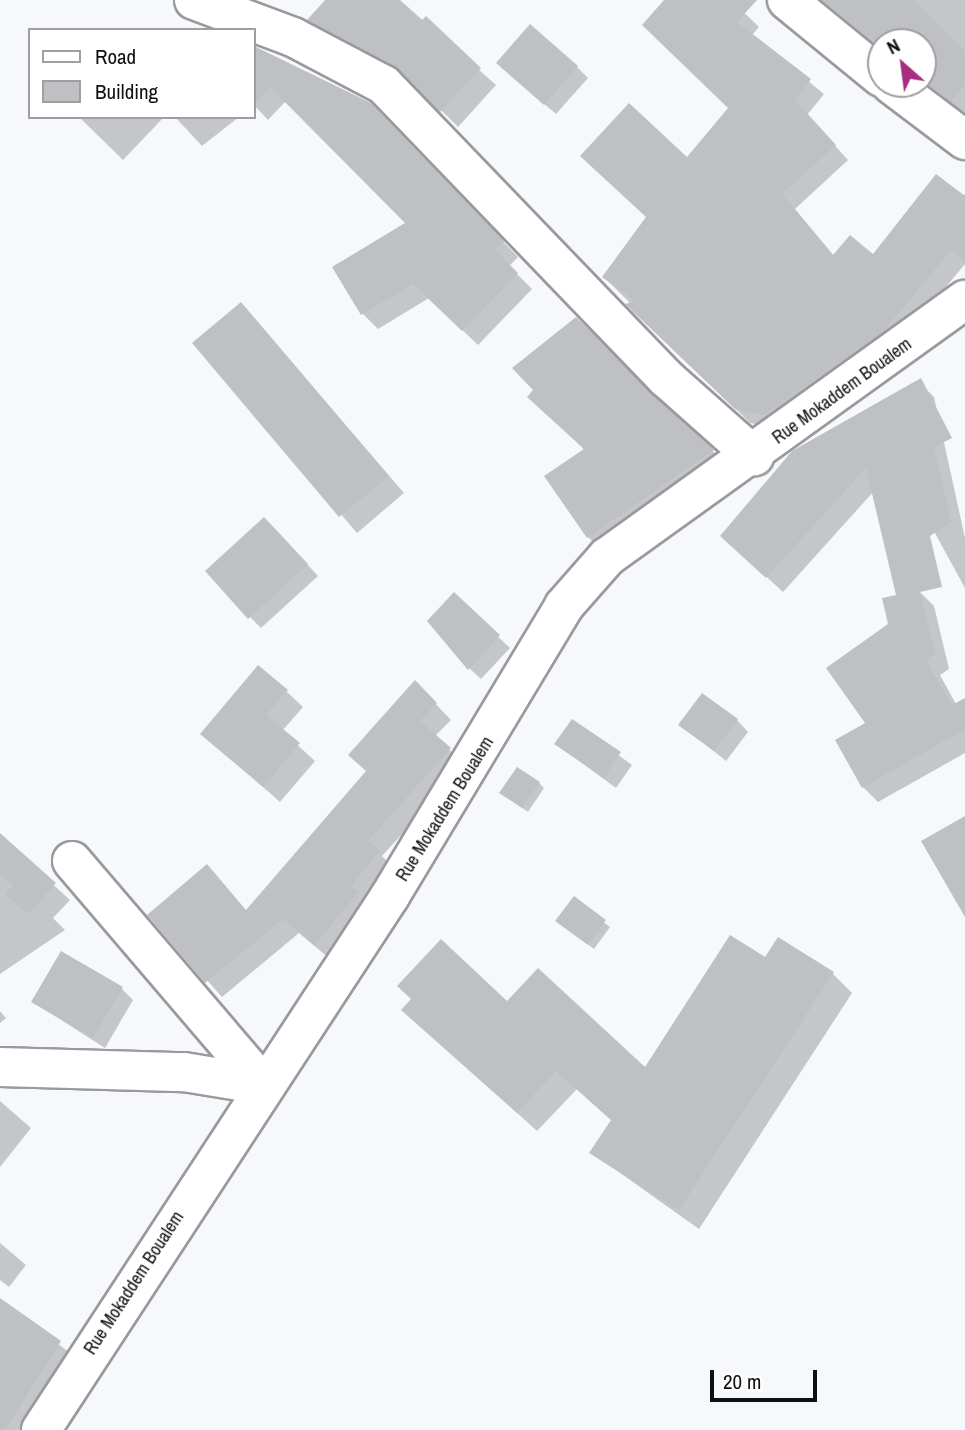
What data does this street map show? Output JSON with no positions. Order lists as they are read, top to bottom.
{
  "streets": {
    "street": ["Rue Mokaddem Boualem"]
  },
  "legend": ["Road", "Building"],
  "scale_bar": "20 m",
  "north": "top left"
}
